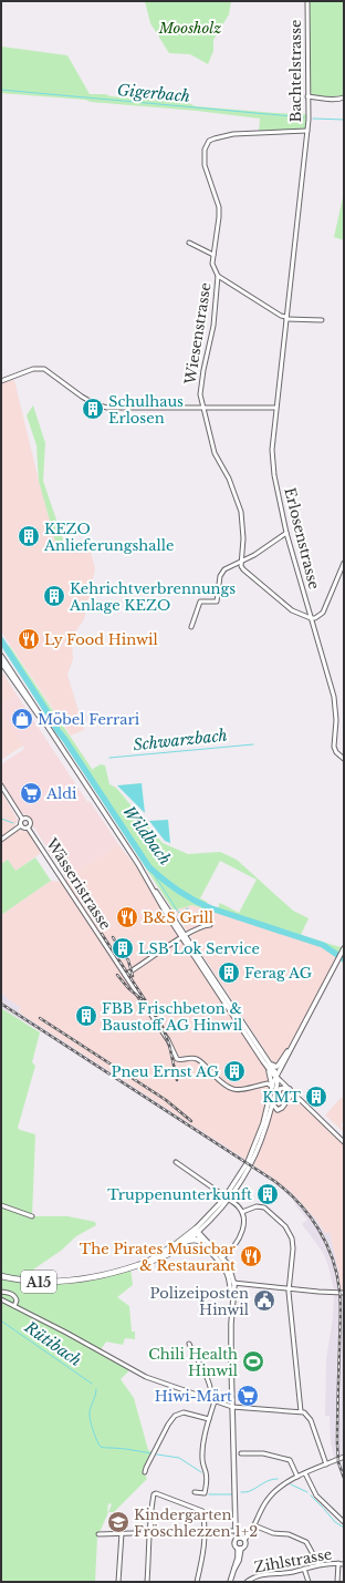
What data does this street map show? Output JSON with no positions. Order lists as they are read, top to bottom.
{
  "streets": {
    "highway": ["A15"],
    "street": [
      "Bachtelstrasse",
      "Wiesenstrasse",
      "Erlosenstrasse",
      "Wässeristrasse",
      "Zihlstrasse"
    ]
  },
  "crossings": [
    ["Bachtelstrasse", "Wiesenstrasse"],
    ["Bachtelstrasse", "Erlosenstrasse"]
  ],
  "water": [
    "Gigerbach",
    "Schwarzbach",
    "Wildbach",
    "Rütibach"
  ],
  "parks": ["Moosholz"],
  "places": {
    "building": [
      "Schulhaus Erlosen",
      "KEZO Anlieferungshalle",
      "Kehrichtverbrennungs Anlage KEZO",
      "LSB Lok Service",
      "Ferag AG",
      "FBB Frischbeton & Baustoff AG Hinwil",
      "Pneu Ernst AG",
      "KMT",
      "Truppenunterkunft"
    ],
    "restaurant": ["Ly Food Hinwil", "B&S Grill", "The Pirates Musicbar & Restaurant"],
    "shop": ["Möbel Ferrari"],
    "supermarket": ["Aldi", "Hiwi-Märt"],
    "public building": ["Polizeiposten Hinwil"],
    "sports": ["Chili Health Hinwil"],
    "school or university": ["Kindergarten Fröschlezzen 1+2"]
  }
}
